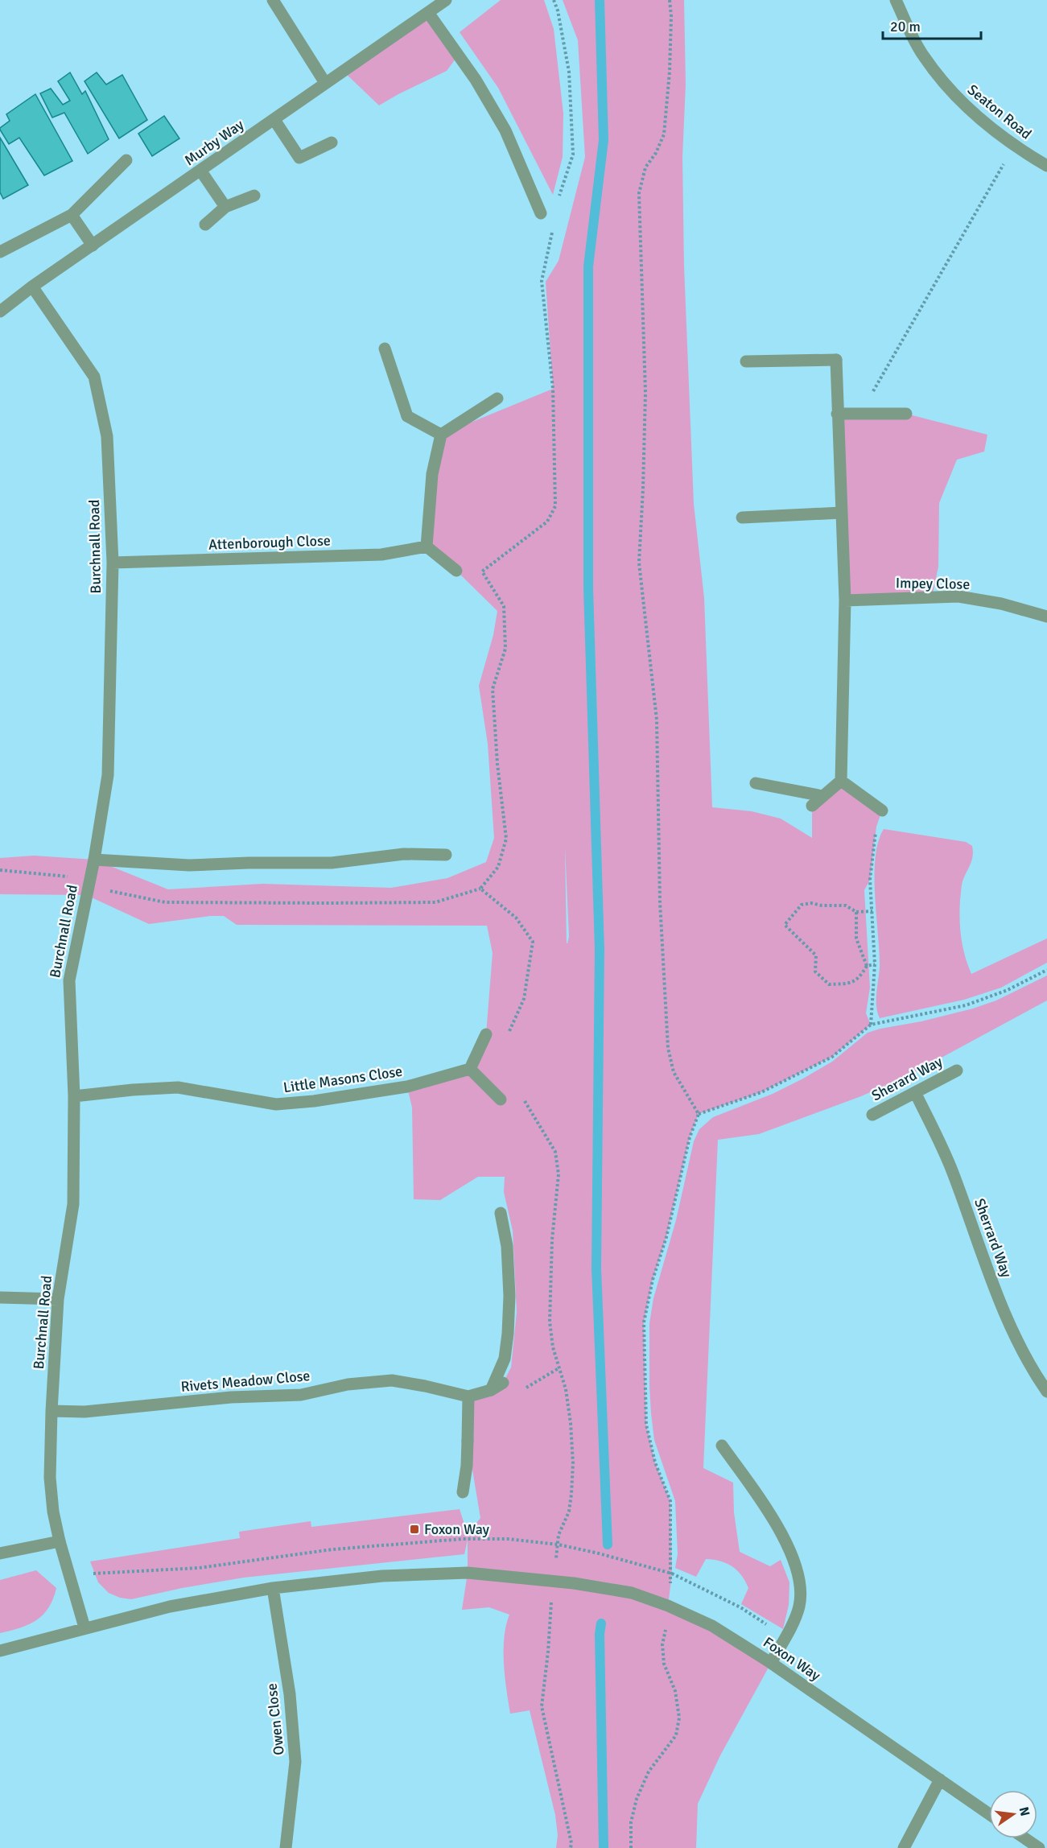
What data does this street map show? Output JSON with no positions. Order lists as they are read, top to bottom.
{
  "streets": {
    "street": [
      "Seaton Road",
      "Murby Way",
      "Attenborough Close",
      "Burchnall Road",
      "Impey Close",
      "Sherard Way",
      "Little Masons Close",
      "Sherrard Way",
      "Rivets Meadow Close",
      "Foxon Way",
      "Owen Close"
    ]
  },
  "crossings": [
    ["Murby Way", "Burchnall Road"],
    ["Attenborough Close", "Burchnall Road"],
    ["Burchnall Road", "Little Masons Close"],
    ["Burchnall Road", "Rivets Meadow Close"],
    ["Burchnall Road", "Foxon Way"],
    ["Sherard Way", "Sherrard Way"],
    ["Foxon Way", "Owen Close"]
  ],
  "places": {
    "transit": ["Foxon Way"]
  },
  "scale_bar": "20 m",
  "north": "right"
}
